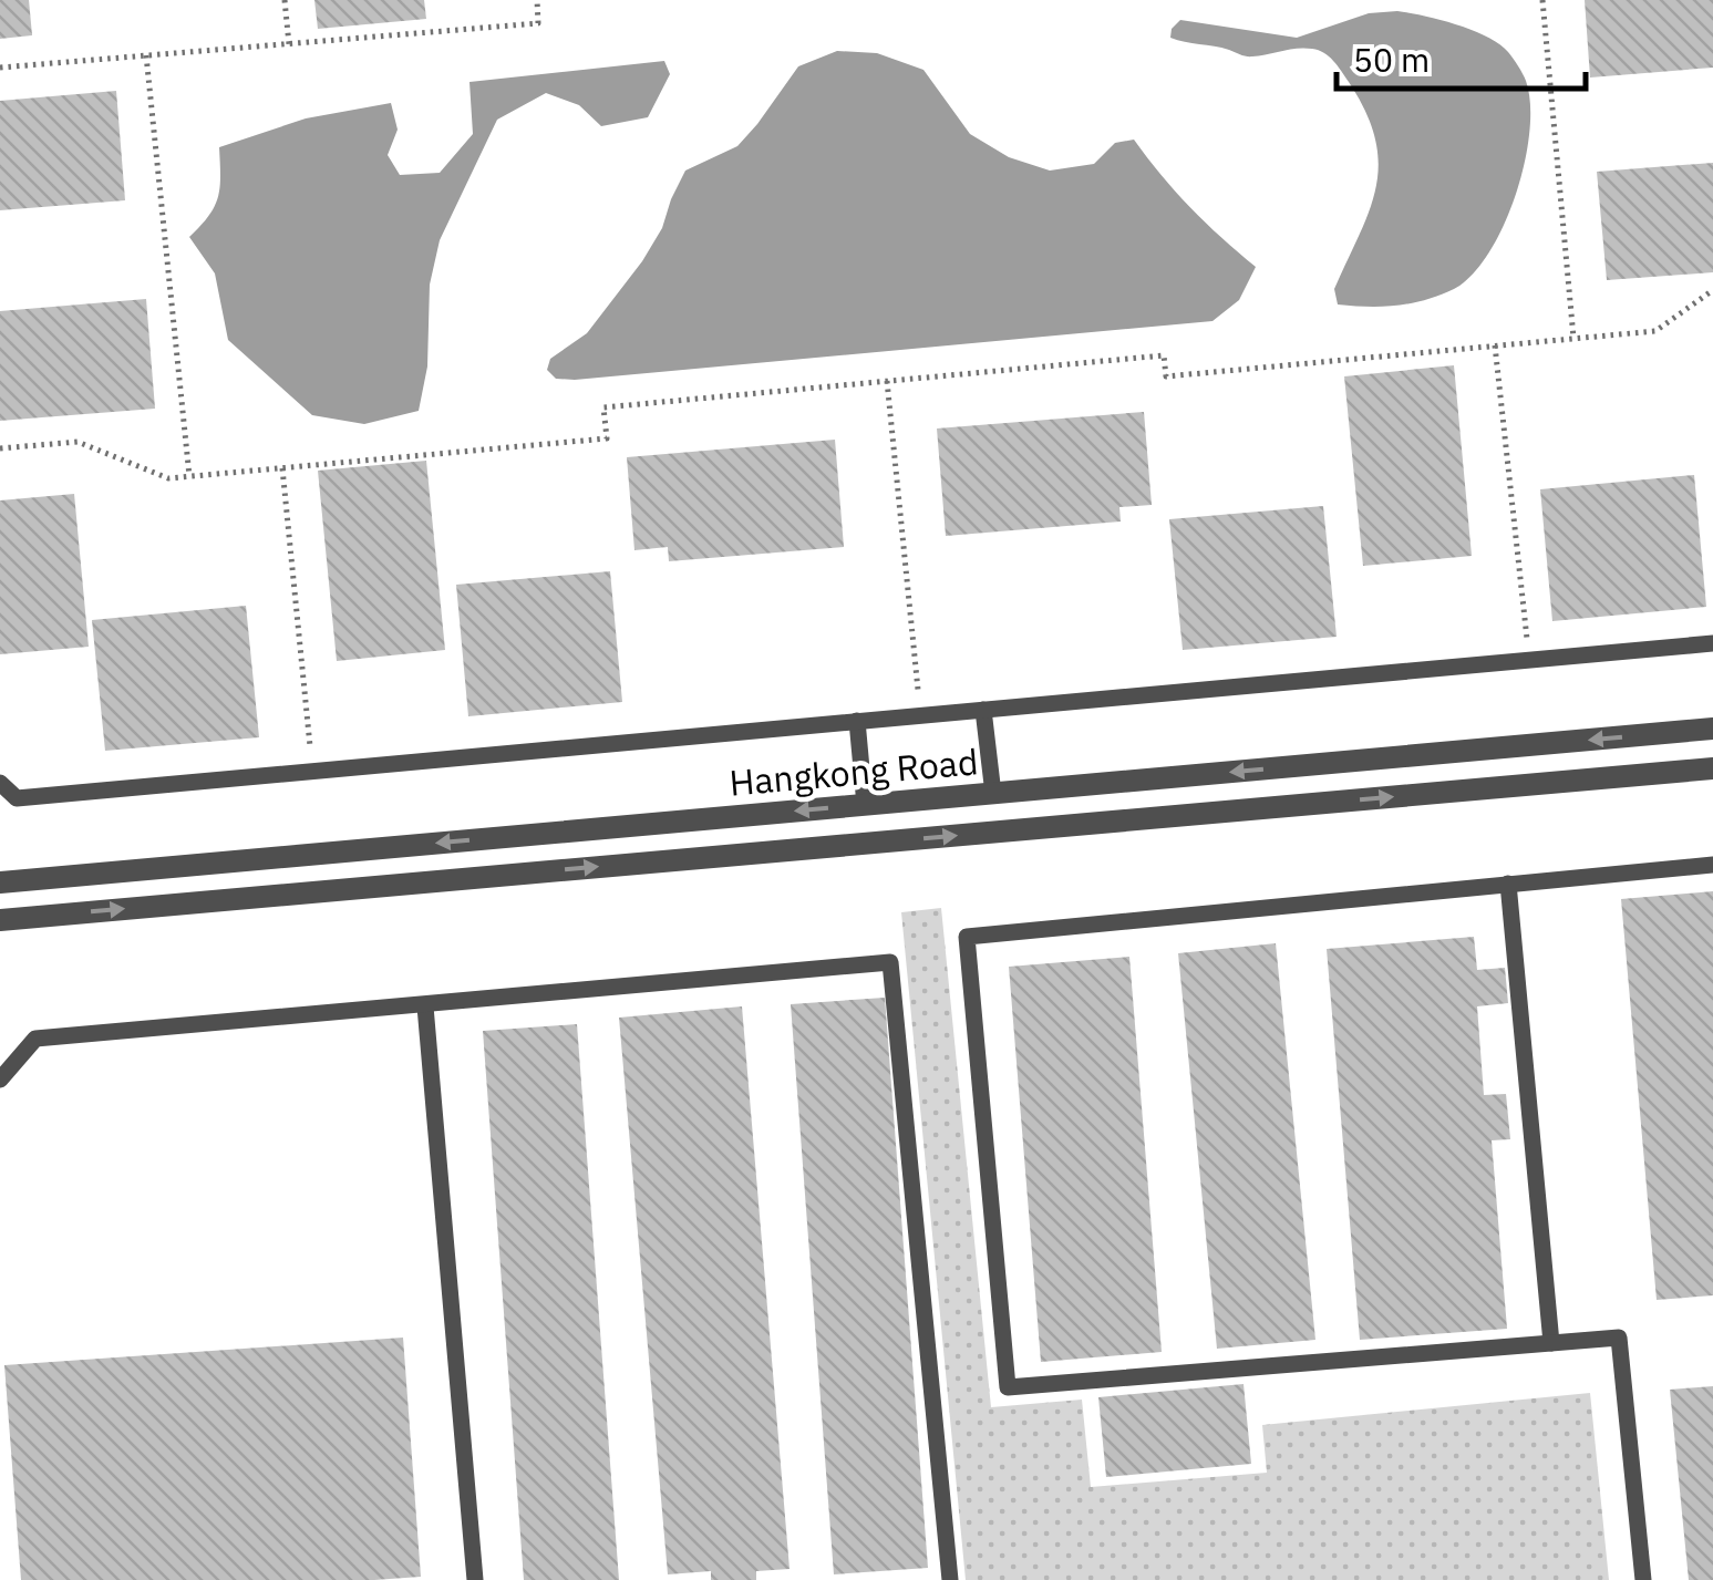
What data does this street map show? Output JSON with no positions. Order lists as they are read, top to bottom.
{
  "streets": {
    "street": ["Hangkong Road"]
  },
  "scale_bar": "50 m"
}
